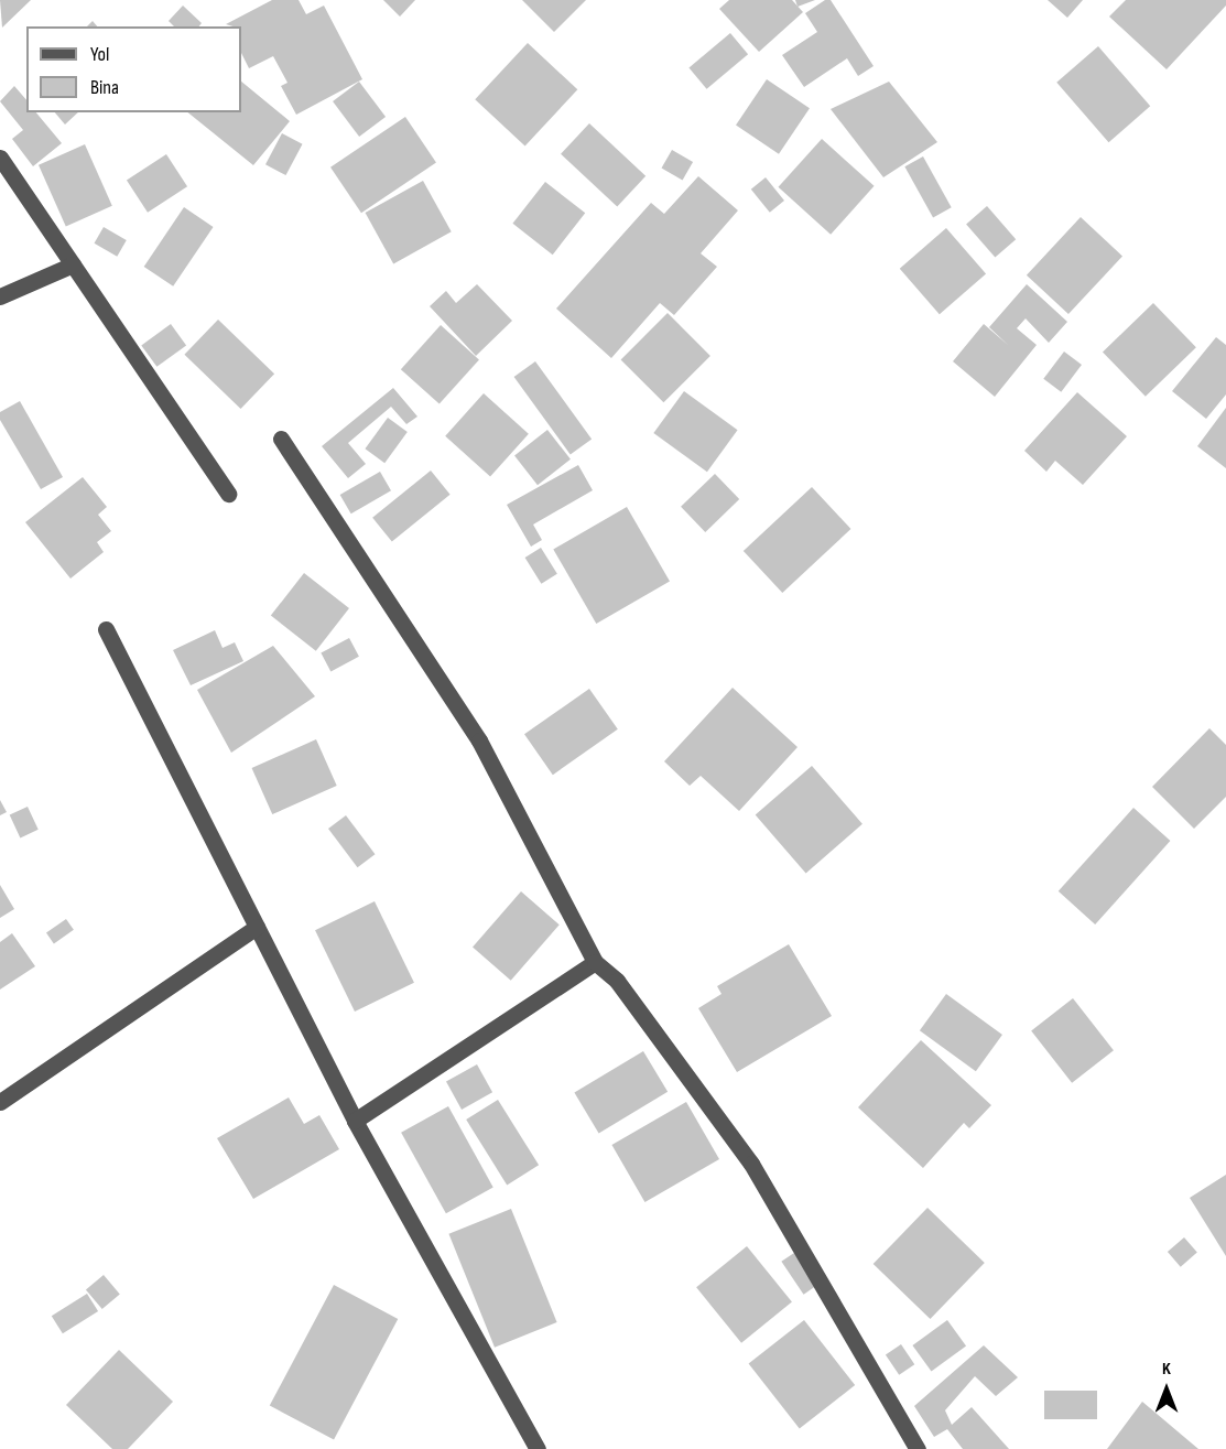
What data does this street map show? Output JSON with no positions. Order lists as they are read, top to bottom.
{
  "legend": ["Yol", "Bina"],
  "north": "top"
}
